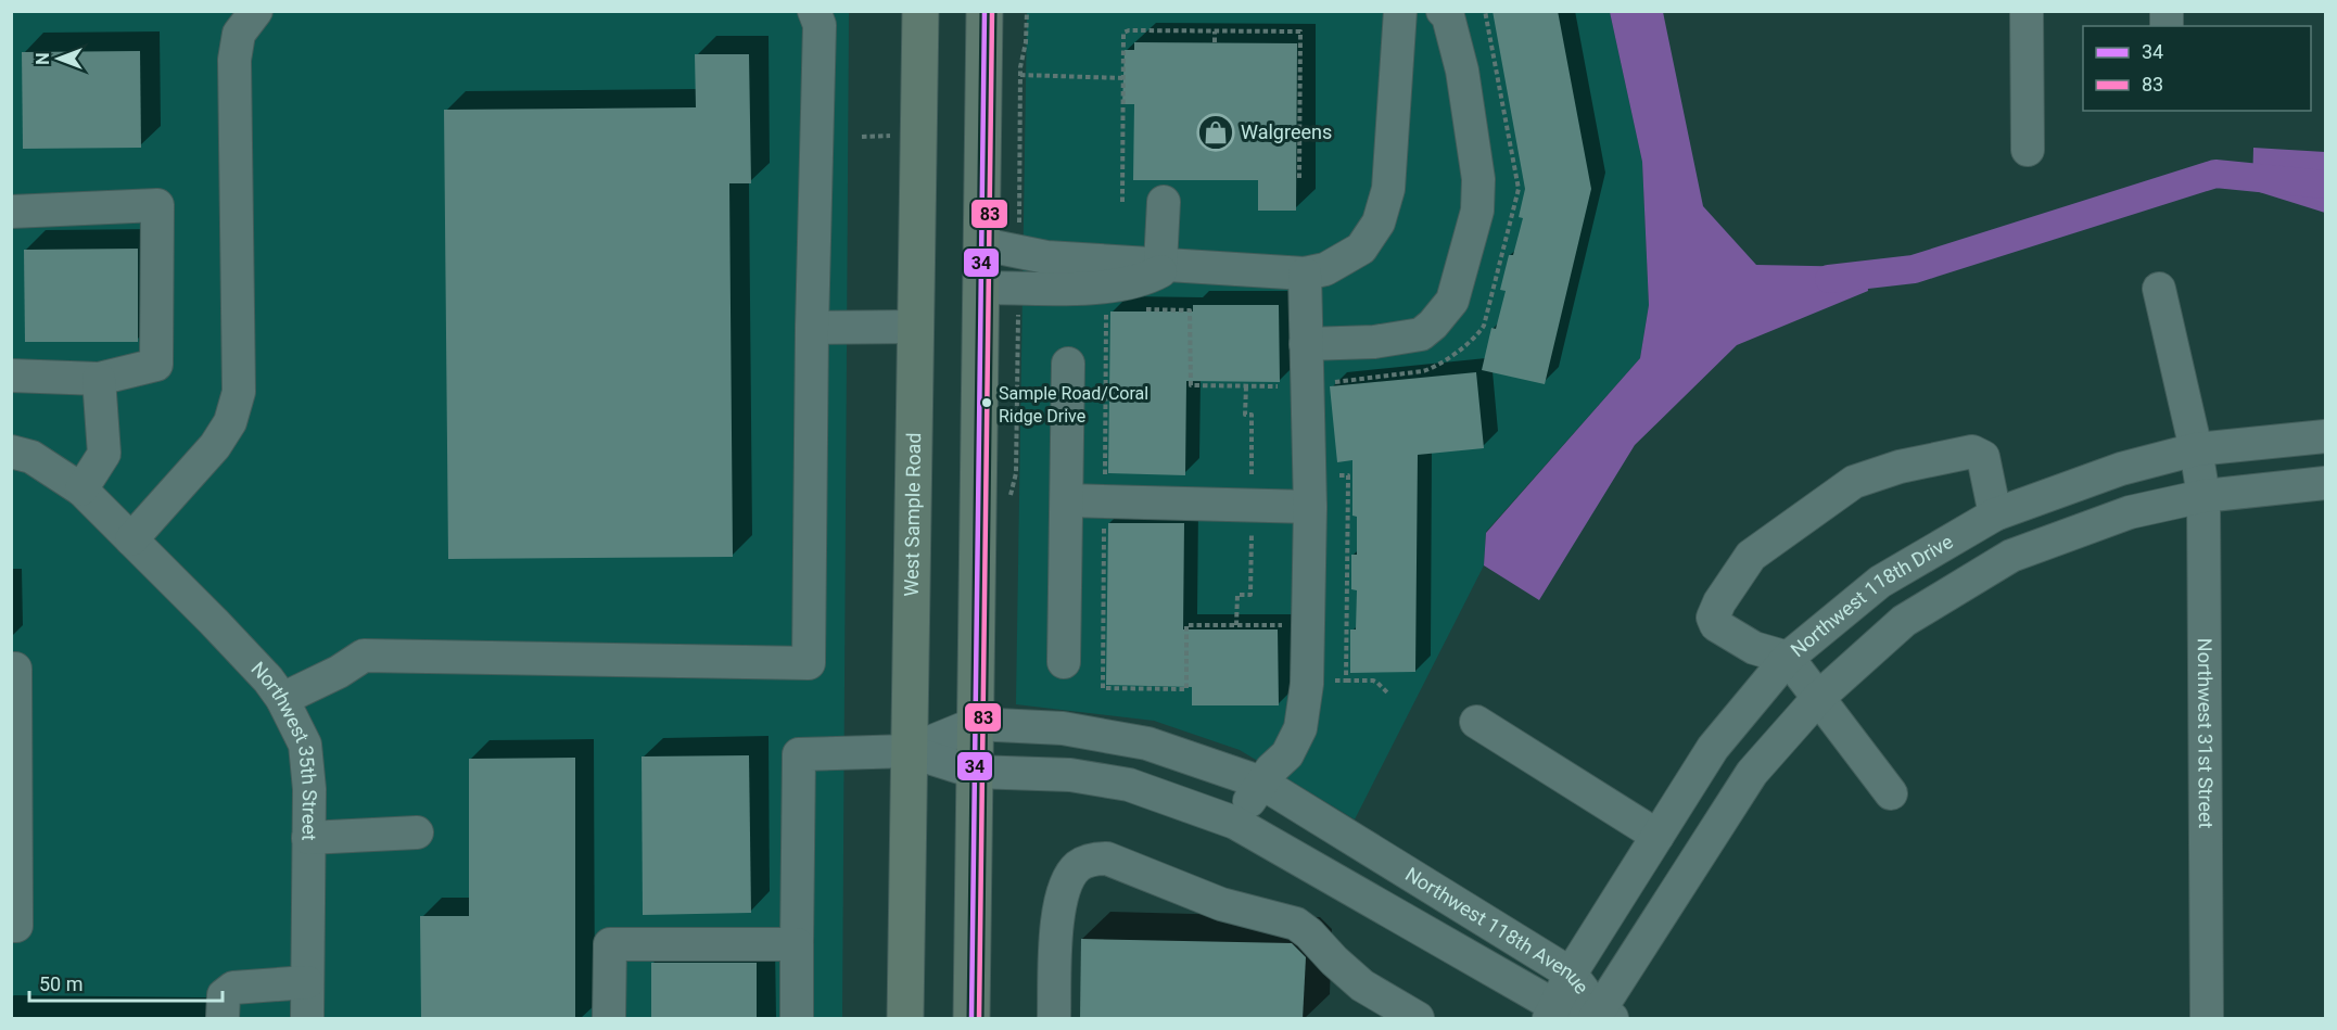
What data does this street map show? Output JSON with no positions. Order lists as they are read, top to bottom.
{
  "streets": {
    "main road": ["West Sample Road"],
    "street": [
      "Northwest 118th Drive",
      "Northwest 31st Street",
      "Northwest 35th Street",
      "Northwest 118th Avenue"
    ]
  },
  "crossings": [
    ["West Sample Road", "Northwest 118th Avenue"],
    ["Northwest 118th Drive", "Northwest 31st Street"],
    ["Northwest 118th Drive", "Northwest 118th Avenue"]
  ],
  "places": {
    "shop": ["Walgreens"],
    "other": ["Sample Road/Coral Ridge Drive"]
  },
  "lines": ["transit line 34", "transit line 83"],
  "legend": ["34", "83"],
  "scale_bar": "50 m",
  "north": "left"
}
